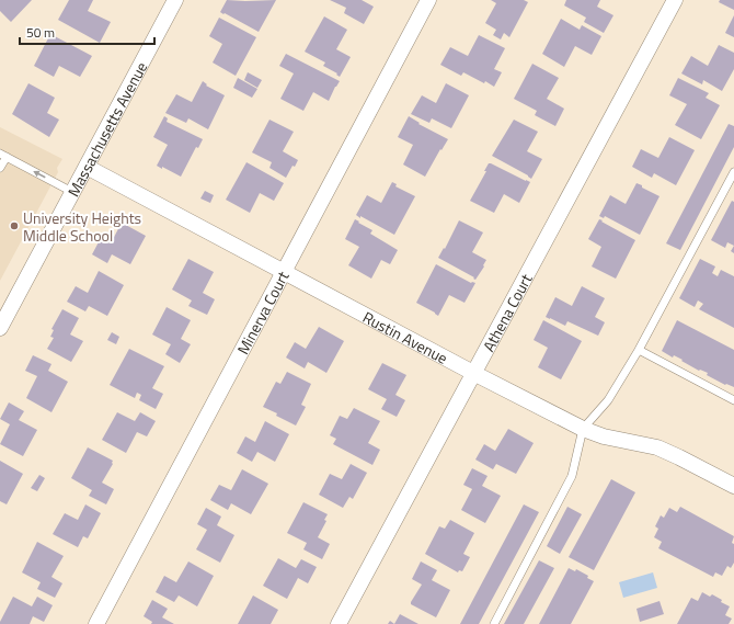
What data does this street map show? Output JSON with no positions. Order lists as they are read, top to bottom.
{
  "streets": {
    "street": [
      "Massachusetts Avenue",
      "Minerva Court",
      "Athena Court",
      "Rustin Avenue"
    ]
  },
  "crossings": [
    ["Massachusetts Avenue", "Rustin Avenue"],
    ["Minerva Court", "Rustin Avenue"],
    ["Athena Court", "Rustin Avenue"]
  ],
  "places": ["University Heights Middle School"],
  "scale_bar": "50 m"
}
